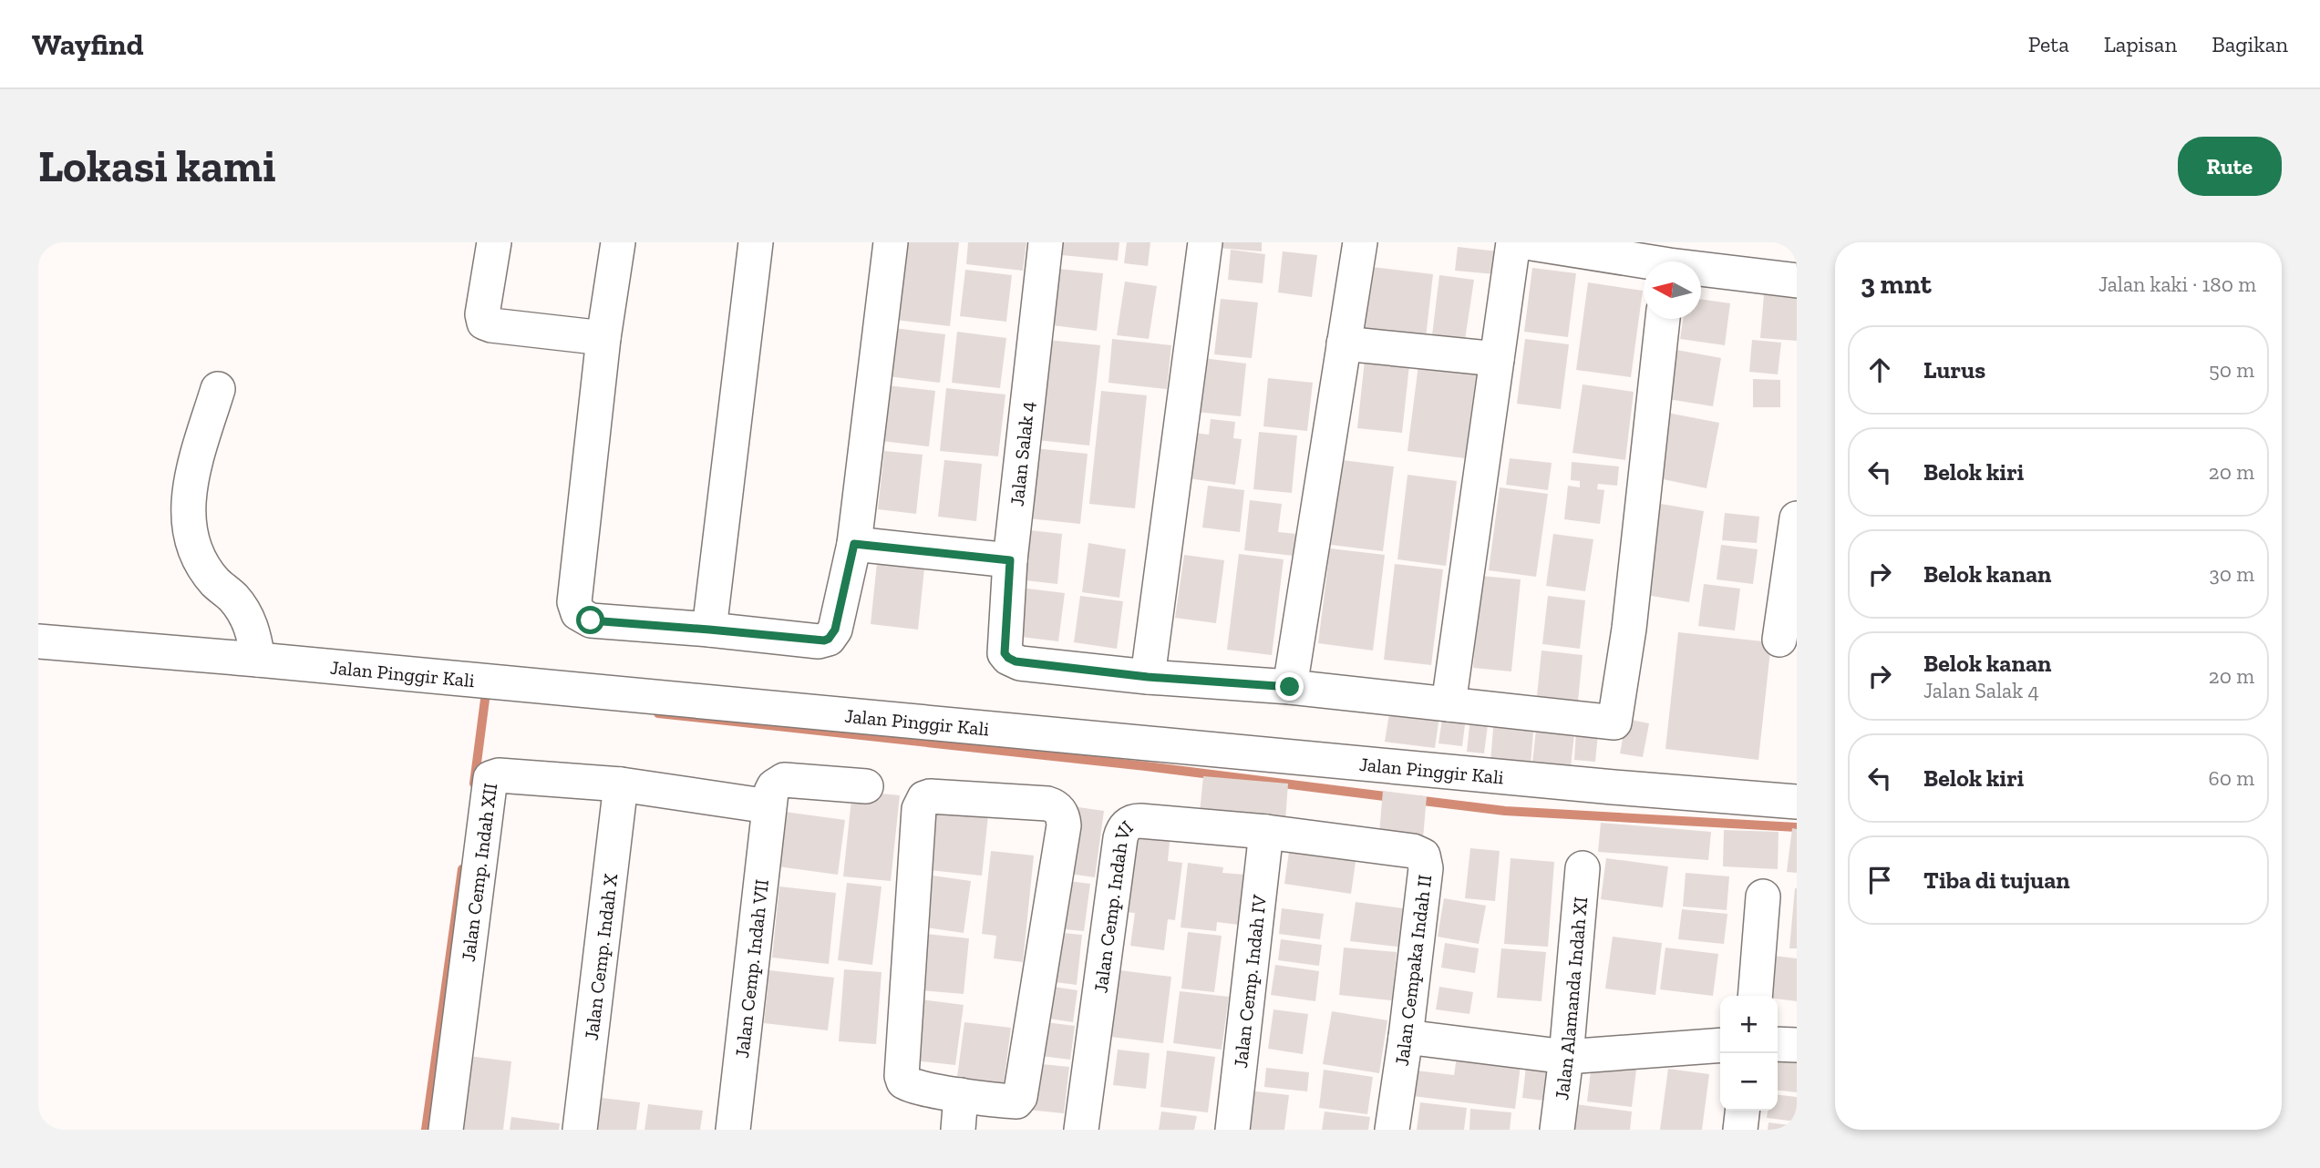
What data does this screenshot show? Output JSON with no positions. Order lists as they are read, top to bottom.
{
  "streets": {
    "street": [
      "Jalan Salak 4",
      "Jalan Pinggir Kali",
      "Jalan Cemp. Indah XII",
      "Jalan Cemp. Indah VI",
      "Jalan Cemp. Indah X",
      "Jalan Cemp. Indah VII",
      "Jalan Cempaka Indah II",
      "Jalan Cemp. Indah IV",
      "Jalan Alamanda Indah XI"
    ]
  },
  "crossings": [
    ["Jalan Cemp. Indah XII", "Jalan Cemp. Indah X"],
    ["Jalan Cemp. Indah XII", "Jalan Cemp. Indah VII"],
    ["Jalan Cemp. Indah VI", "Jalan Cempaka Indah II"],
    ["Jalan Cemp. Indah VI", "Jalan Cemp. Indah IV"],
    ["Jalan Cempaka Indah II", "Jalan Cemp. Indah IV"]
  ],
  "north": "left",
  "page": {
    "header": "Wayfind",
    "nav": ["Peta", "Lapisan", "Bagikan"],
    "buttons": "Rute",
    "title": "Lokasi kami",
    "heading": ["3 mnt", "Jalan kaki · 180 m"],
    "list": [
      ["Lurus", "50 m"],
      ["Belok kiri", "20 m"],
      ["Belok kanan", "30 m"],
      ["Belok kanan", "Jalan Salak 4", "20 m"],
      ["Belok kiri", "60 m"],
      "Tiba di tujuan"
    ],
    "map_buttons": ["+", "−"]
  }
}
